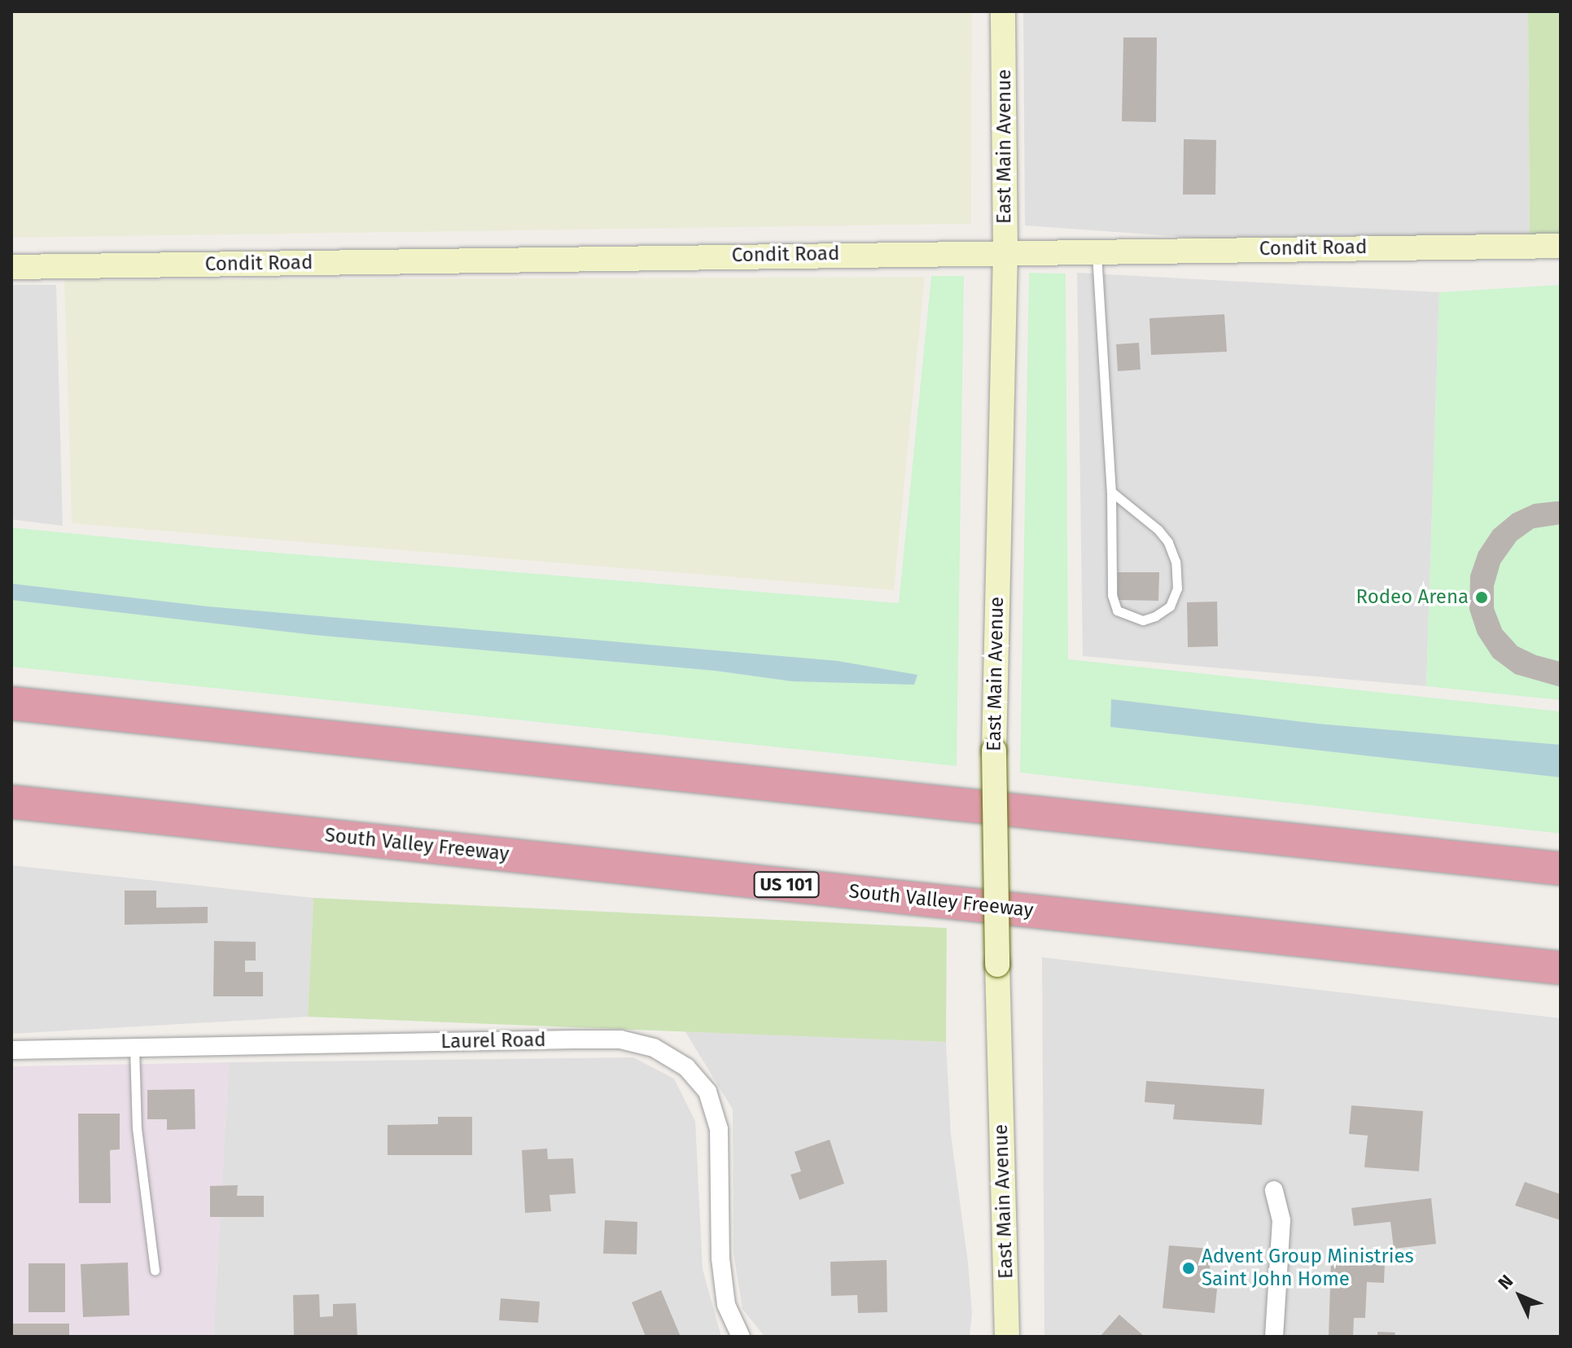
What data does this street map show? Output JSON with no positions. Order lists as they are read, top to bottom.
{
  "streets": {
    "highway": ["South Valley Freeway", "US 101"],
    "street": ["East Main Avenue", "Condit Road", "Laurel Road"]
  },
  "crossings": [
    ["East Main Avenue", "Condit Road"]
  ],
  "places": ["Rodeo Arena", "Advent Group Ministries Saint John Home"],
  "north": "top left"
}
